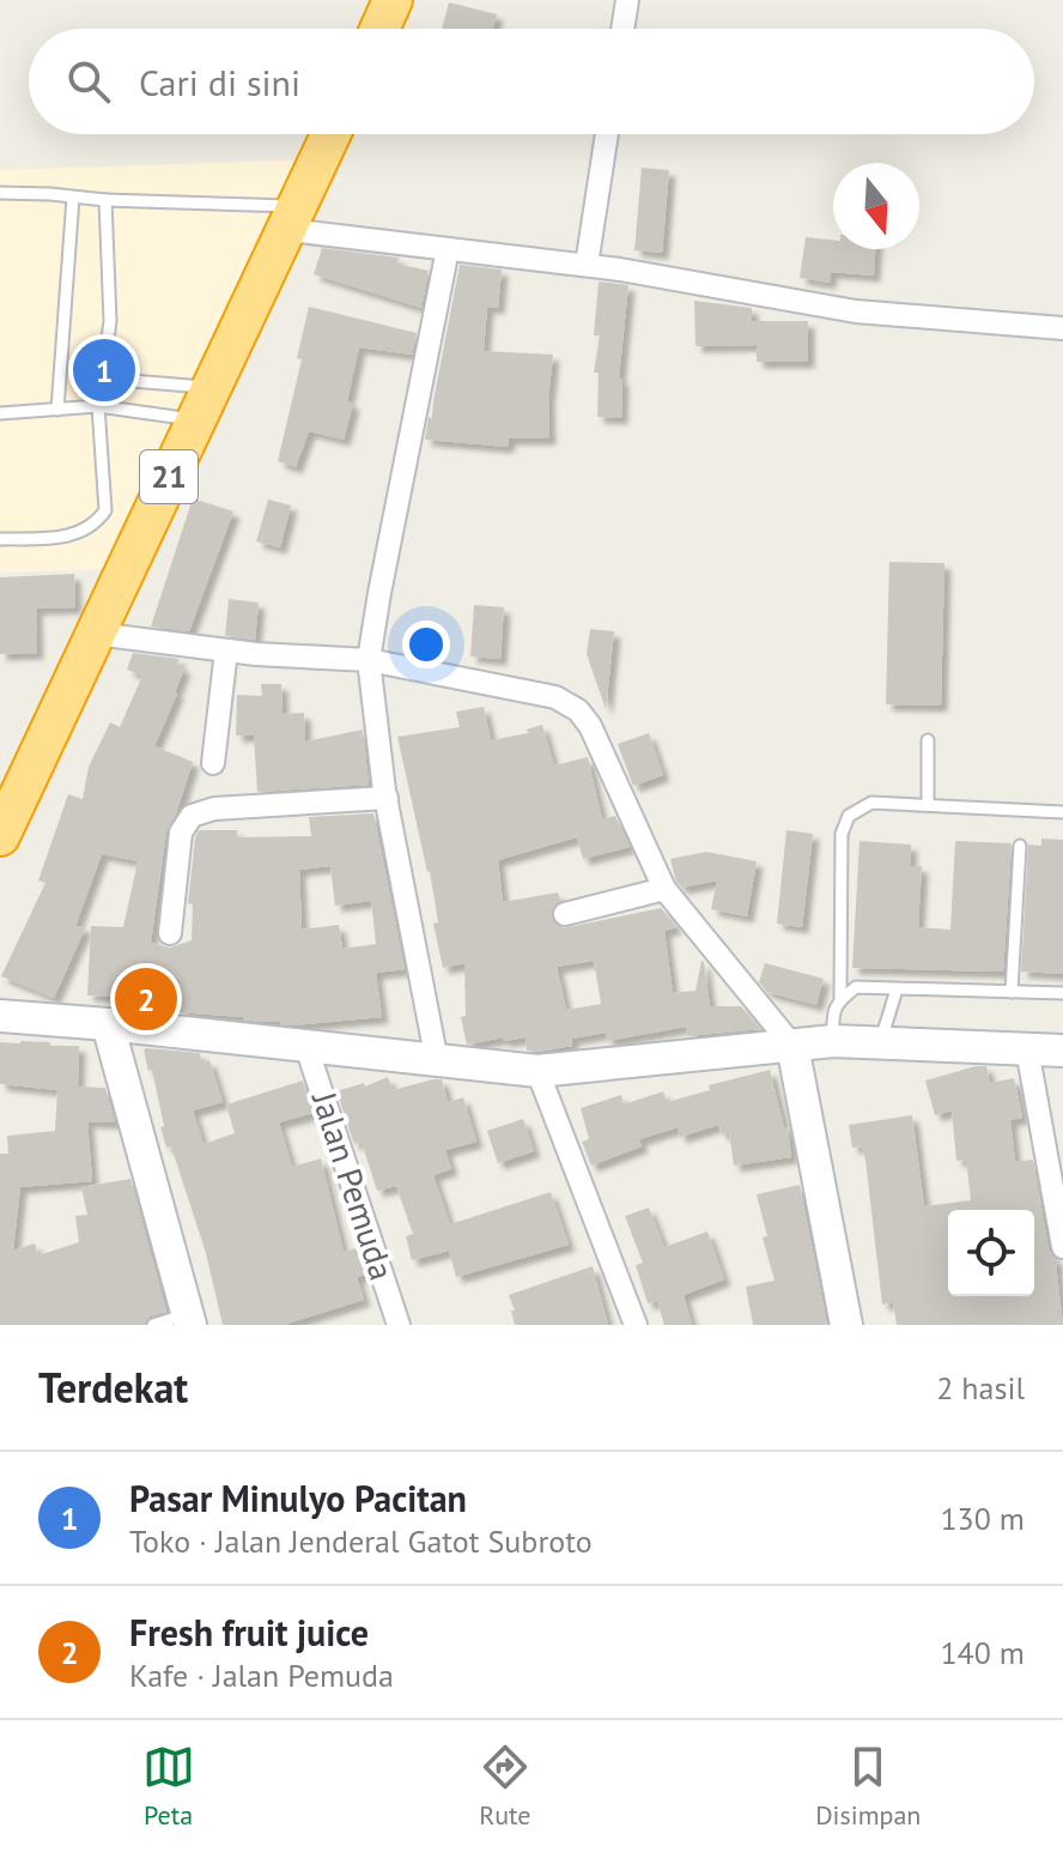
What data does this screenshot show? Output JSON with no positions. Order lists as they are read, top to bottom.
{
  "streets": {
    "highway": ["21"],
    "street": ["Jalan Pemuda"]
  },
  "north": "bottom",
  "page": {
    "search": "Cari di sini",
    "pins": ["1", "2"],
    "heading": ["Terdekat", "2 hasil"],
    "list": [
      {
        "mark": "1",
        "name": "Pasar Minulyo Pacitan",
        "note": "Toko · Jalan Jenderal Gatot Subroto",
        "value": "130 m"
      },
      {
        "mark": "2",
        "name": "Fresh fruit juice",
        "note": "Kafe · Jalan Pemuda",
        "value": "140 m"
      }
    ],
    "nav": ["Peta", "Rute", "Disimpan"]
  }
}
